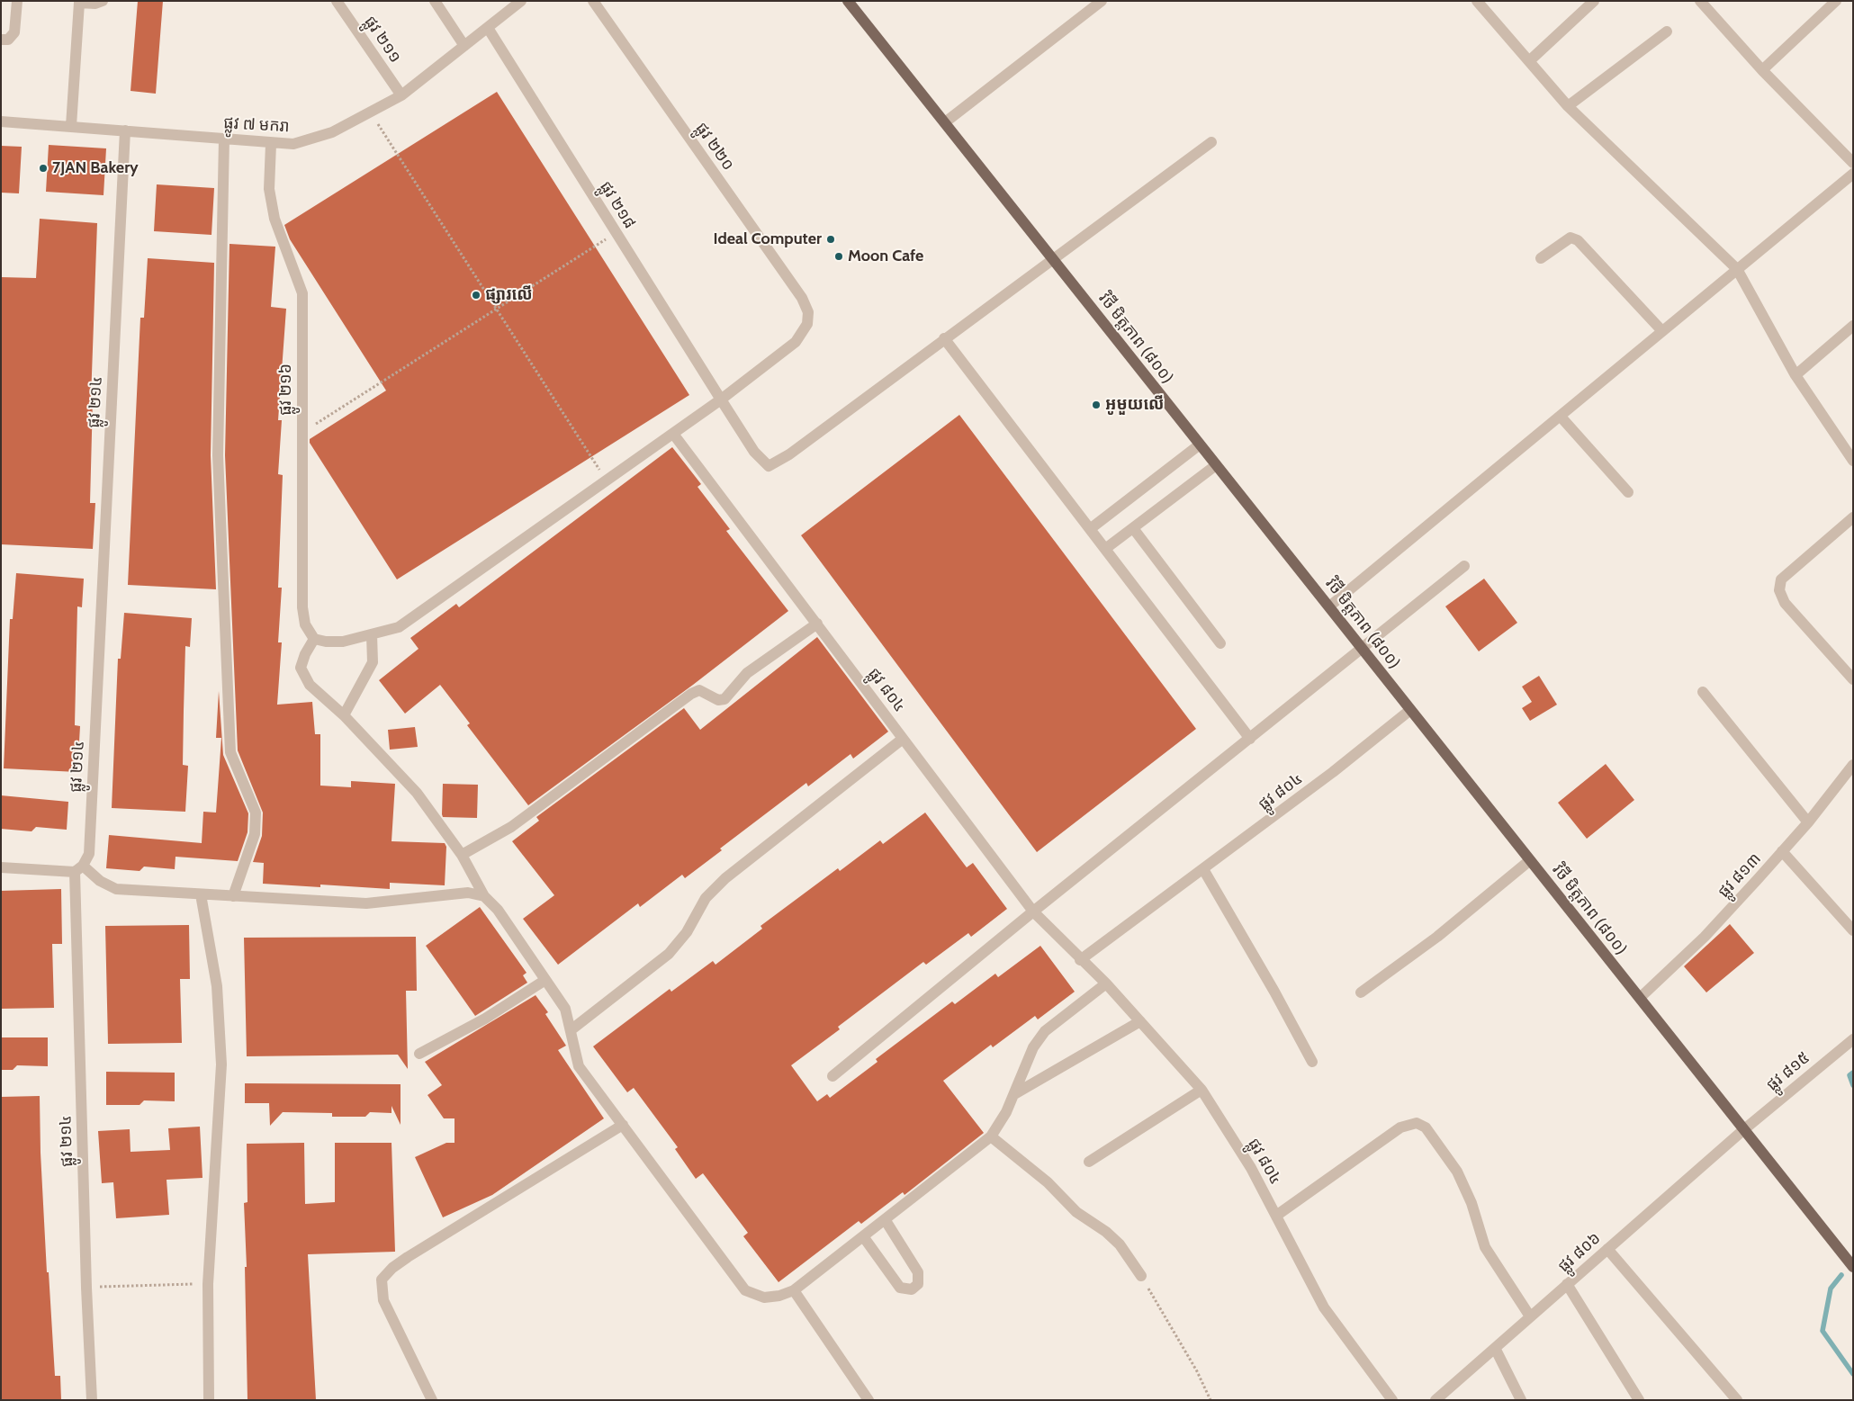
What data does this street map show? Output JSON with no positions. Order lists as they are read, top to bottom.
{
  "streets": {
    "main road": ["វិថី មិត្តភាព (៨០០)"],
    "street": [
      "ផ្លូវ ២១១",
      "ផ្លូវ ៧ មករា",
      "ផ្លូវ ២២០",
      "ផ្លូវ ២១៨",
      "ផ្លូវ ២១៦",
      "ផ្លូវ ២១៤",
      "ផ្លូវ ៨០៤",
      "ផ្លូវ ៨១៣",
      "ផ្លូវ ៨១៥",
      "ផ្លូវ ៨០៦"
    ]
  },
  "crossings": [
    ["ផ្លូវ ២១១", "ផ្លូវ ៧ មករា"],
    ["ផ្លូវ ៧ មករា", "ផ្លូវ ២១៨"],
    ["ផ្លូវ ៧ មករា", "ផ្លូវ ២១៦"],
    ["ផ្លូវ ៧ មករា", "ផ្លូវ ២១៤"],
    ["ផ្លូវ ២២០", "ផ្លូវ ២១៨"],
    ["វិថី មិត្តភាព (៨០០)", "ផ្លូវ ៨០៤"],
    ["វិថី មិត្តភាព (៨០០)", "ផ្លូវ ៨១៣"],
    ["វិថី មិត្តភាព (៨០០)", "ផ្លូវ ៨១៥"],
    ["វិថី មិត្តភាព (៨០០)", "ផ្លូវ ៨០៦"],
    ["ផ្លូវ ៨១៥", "ផ្លូវ ៨០៦"]
  ],
  "places": [
    "7JAN Bakery",
    "Ideal Computer",
    "Moon Cafe",
    "ផ្សារលើ",
    "អូមួយលេី"
  ]
}
